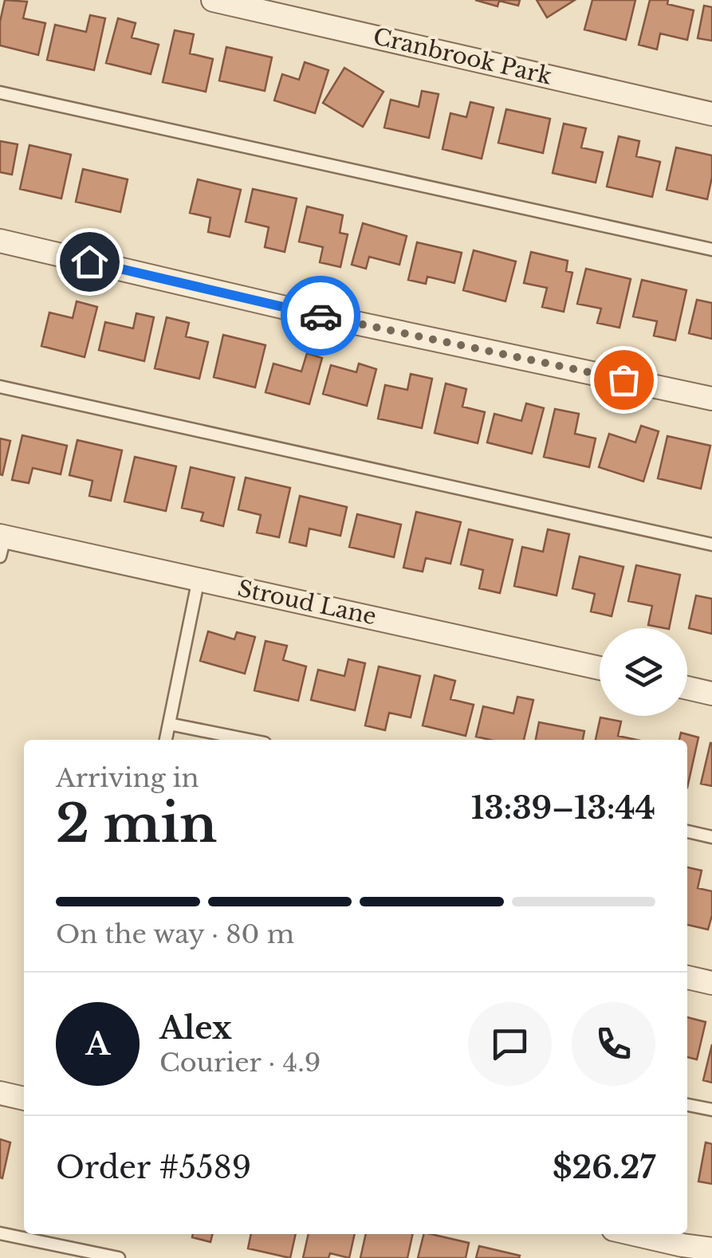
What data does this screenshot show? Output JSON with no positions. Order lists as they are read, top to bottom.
{
  "streets": {
    "street": ["Cranbrook Park", "Stroud Lane"]
  },
  "page": {
    "heading": ["2 min", "Arriving in", "13:39–13:44"],
    "panel": [
      "Alex",
      "Courier · 4.9",
      "Order #5589",
      "$26.27"
    ],
    "bar": "On the way · 80 m",
    "round": "A"
  }
}
